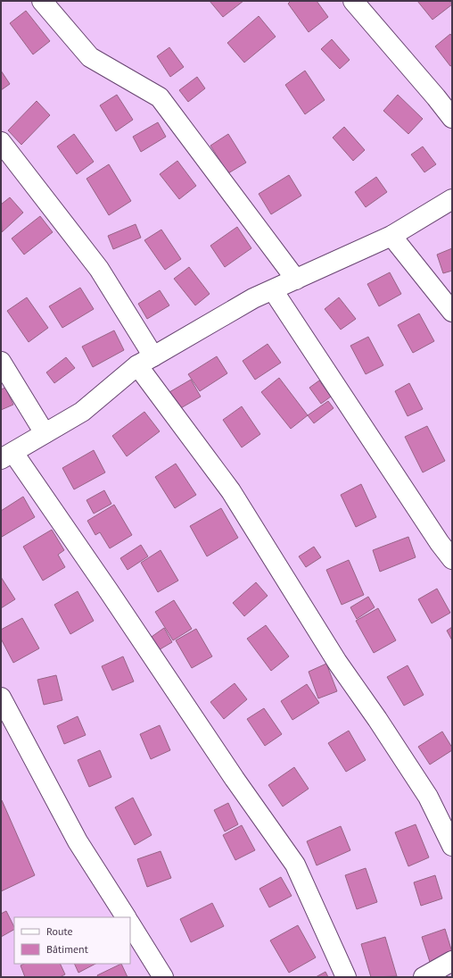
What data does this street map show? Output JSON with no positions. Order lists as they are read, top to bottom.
{
  "legend": ["Route", "Bâtiment"]
}
